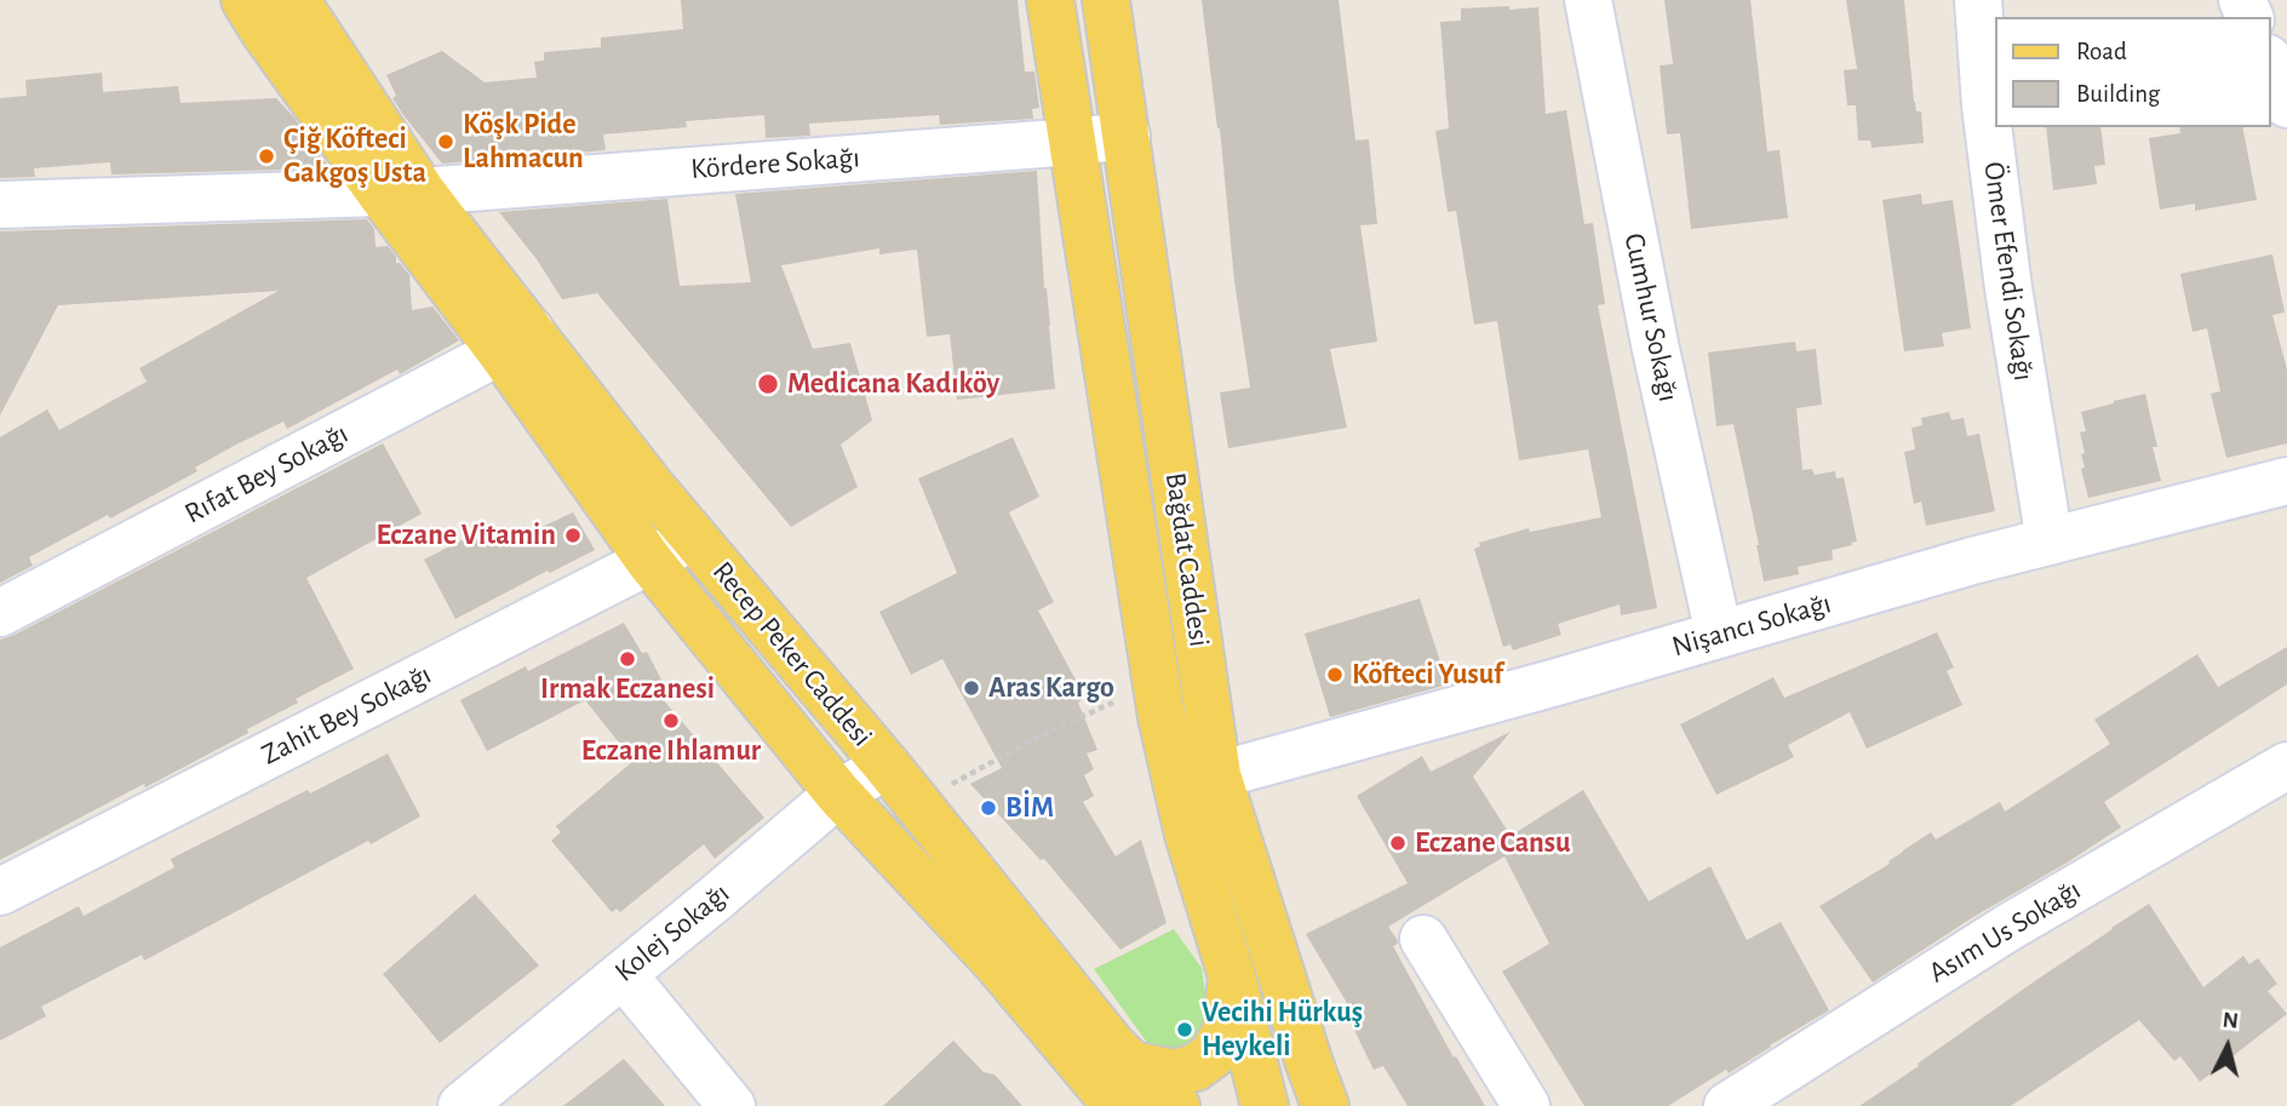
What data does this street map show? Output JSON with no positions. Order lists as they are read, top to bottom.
{
  "streets": {
    "main road": ["Bağdat Caddesi", "Recep Peker Caddesi"],
    "street": [
      "Kördere Sokağı",
      "Ömer Efendi Sokağı",
      "Cumhur Sokağı",
      "Rıfat Bey Sokağı",
      "Nişancı Sokağı",
      "Zahit Bey Sokağı",
      "Asım Us Sokağı",
      "Kolej Sokağı"
    ]
  },
  "crossings": [
    ["Kördere Sokağı", "Bağdat Caddesi"],
    ["Kördere Sokağı", "Recep Peker Caddesi"],
    ["Ömer Efendi Sokağı", "Nişancı Sokağı"],
    ["Cumhur Sokağı", "Nişancı Sokağı"],
    ["Rıfat Bey Sokağı", "Recep Peker Caddesi"],
    ["Bağdat Caddesi", "Nişancı Sokağı"],
    ["Recep Peker Caddesi", "Zahit Bey Sokağı"],
    ["Recep Peker Caddesi", "Kolej Sokağı"]
  ],
  "places": [
    "Köşk Pide Lahmacun",
    "Çiğ Köfteci Gakgoş Usta",
    "Medicana Kadıköy",
    "Eczane Vitamin",
    "Irmak Eczanesi",
    "Köfteci Yusuf",
    "Aras Kargo",
    "Eczane Ihlamur",
    "BİM",
    "Eczane Cansu",
    "Vecihi Hürkuş Heykeli"
  ],
  "legend": ["Road", "Building"],
  "north": "top"
}
